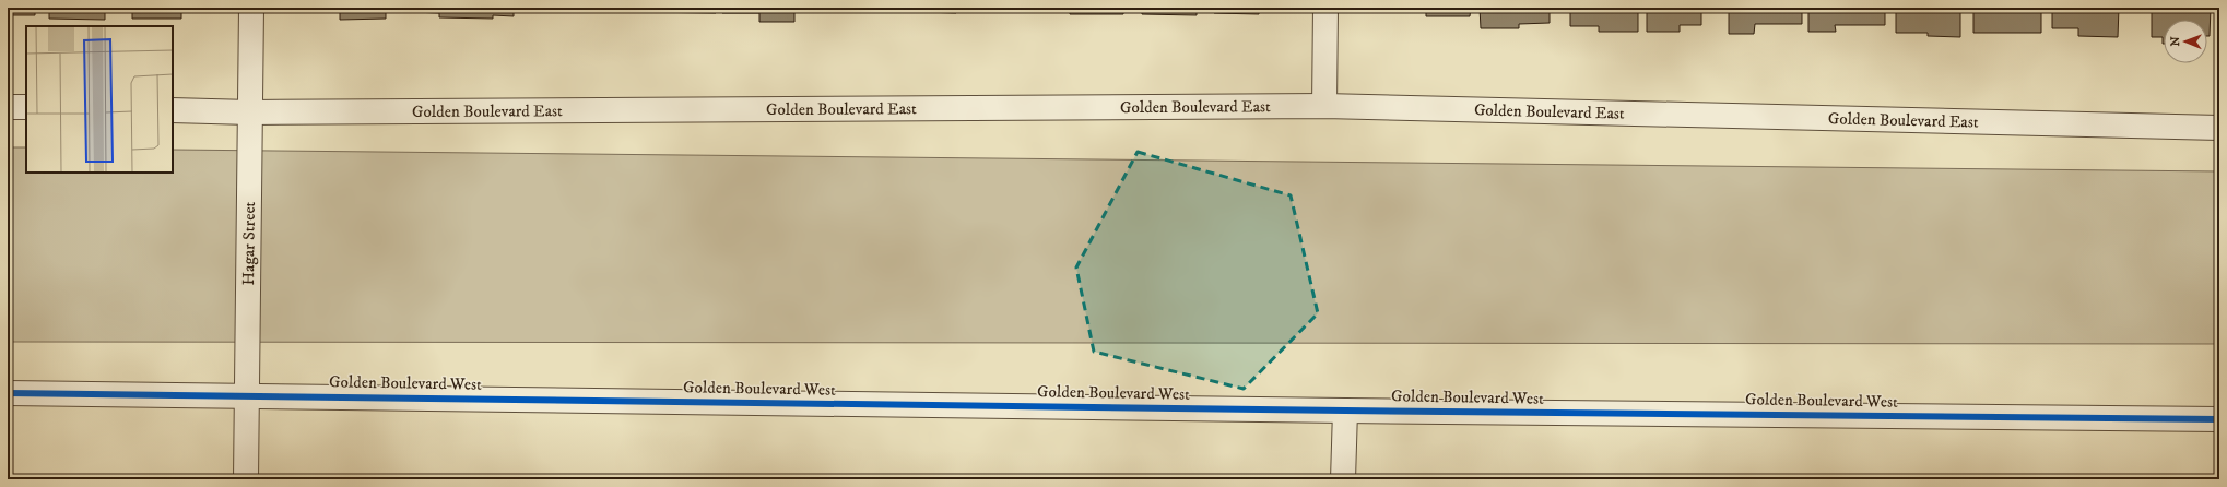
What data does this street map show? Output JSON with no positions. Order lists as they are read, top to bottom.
{
  "streets": {
    "street": ["Golden Boulevard East", "Hagar Street", "Golden Boulevard West"]
  },
  "crossings": [
    ["Golden Boulevard East", "Hagar Street"],
    ["Hagar Street", "Golden Boulevard West"]
  ],
  "north": "left"
}
